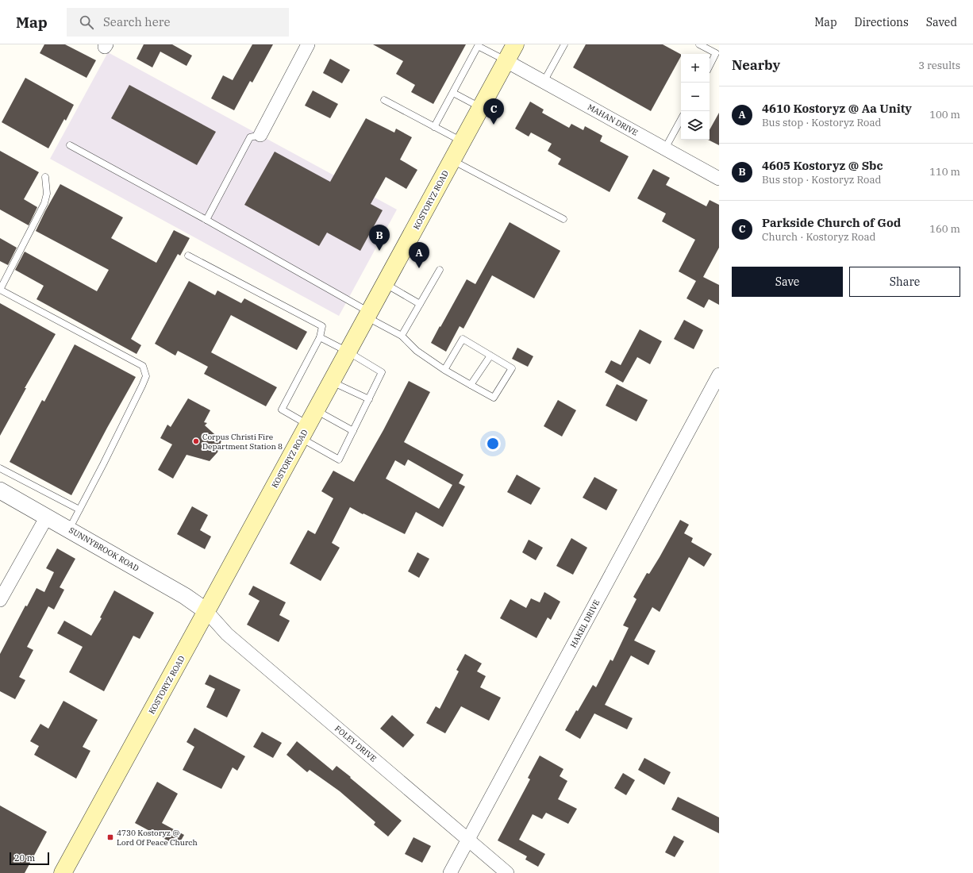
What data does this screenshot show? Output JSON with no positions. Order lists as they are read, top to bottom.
{
  "streets": {
    "main road": ["KOSTORYZ ROAD"],
    "street": [
      "MAHAN DRIVE",
      "SUNNYBROOK ROAD",
      "HAKEL DRIVE",
      "FOLEY DRIVE"
    ]
  },
  "crossings": [
    ["MAHAN DRIVE", "KOSTORYZ ROAD"],
    ["KOSTORYZ ROAD", "SUNNYBROOK ROAD"],
    ["KOSTORYZ ROAD", "FOLEY DRIVE"],
    ["SUNNYBROOK ROAD", "FOLEY DRIVE"],
    ["HAKEL DRIVE", "FOLEY DRIVE"]
  ],
  "places": {
    "other": ["Corpus Christi Fire Department Station 8"],
    "transit": ["4730 Kostoryz @ Lord Of Peace Church"]
  },
  "scale_bar": "20 m",
  "page": {
    "header": "Map",
    "search": "Search here",
    "nav": ["Map", "Directions", "Saved"],
    "heading": ["Nearby", "3 results"],
    "map_buttons": ["+", "−"],
    "list": [
      {
        "mark": "A",
        "name": "4610 Kostoryz @ Aa Unity",
        "note": "Bus stop · Kostoryz Road",
        "value": "100 m"
      },
      {
        "mark": "B",
        "name": "4605 Kostoryz @ Sbc",
        "note": "Bus stop · Kostoryz Road",
        "value": "110 m"
      },
      {
        "mark": "C",
        "name": "Parkside Church of God",
        "note": "Church · Kostoryz Road",
        "value": "160 m"
      }
    ],
    "pins": ["C", "B", "A"],
    "buttons": ["Save", "Share"],
    "scale": "20 m"
  }
}
